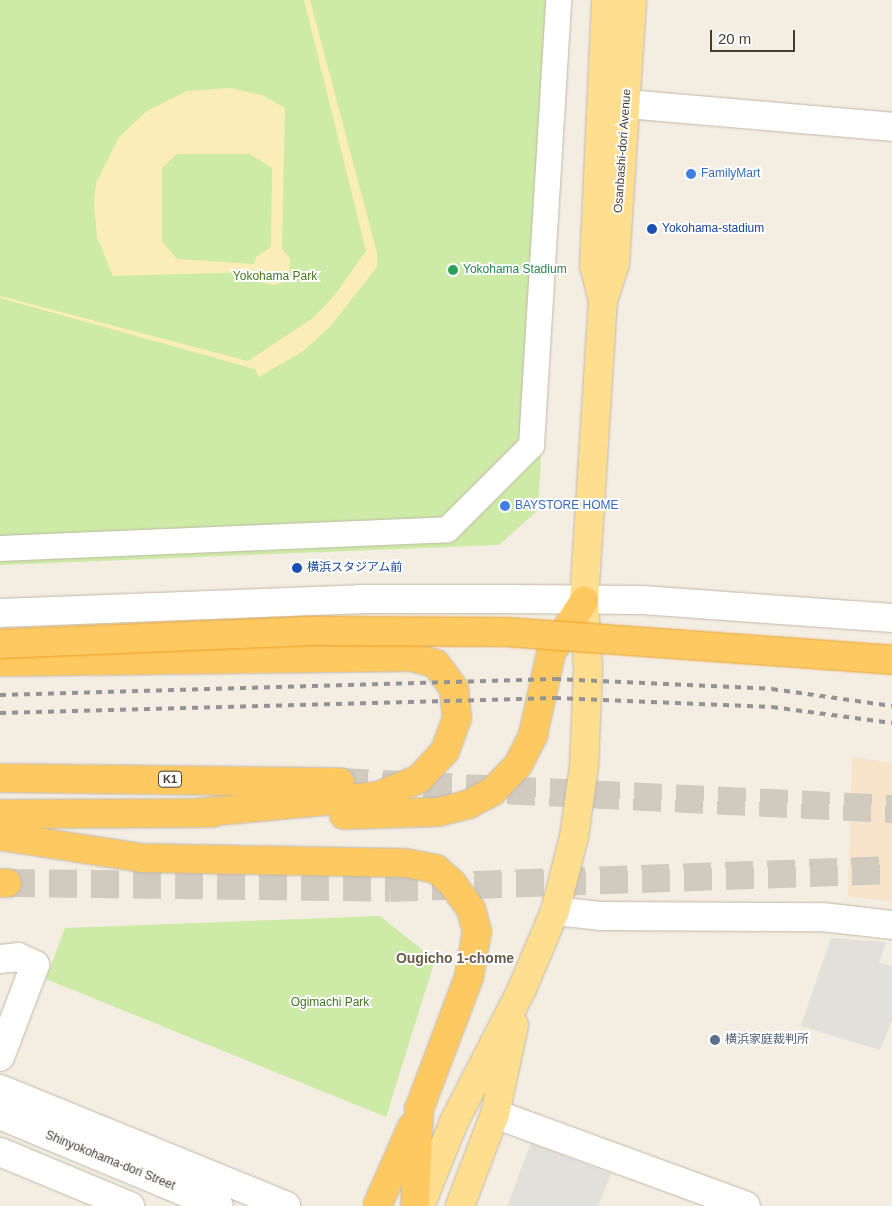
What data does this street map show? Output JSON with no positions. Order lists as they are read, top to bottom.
{
  "streets": {
    "highway": ["K1"],
    "main road": ["Osanbashi-dori Avenue"],
    "street": ["Shinyokohama-dori Street"]
  },
  "districts": ["Ougicho 1-chome"],
  "parks": ["Yokohama Park", "Ogimachi Park"],
  "places": [
    "FamilyMart",
    "Yokohama-stadium",
    "Yokohama Stadium",
    "BAYSTORE HOME",
    "横浜スタジアム前",
    "横浜家庭裁判所"
  ],
  "scale_bar": "20 m"
}
